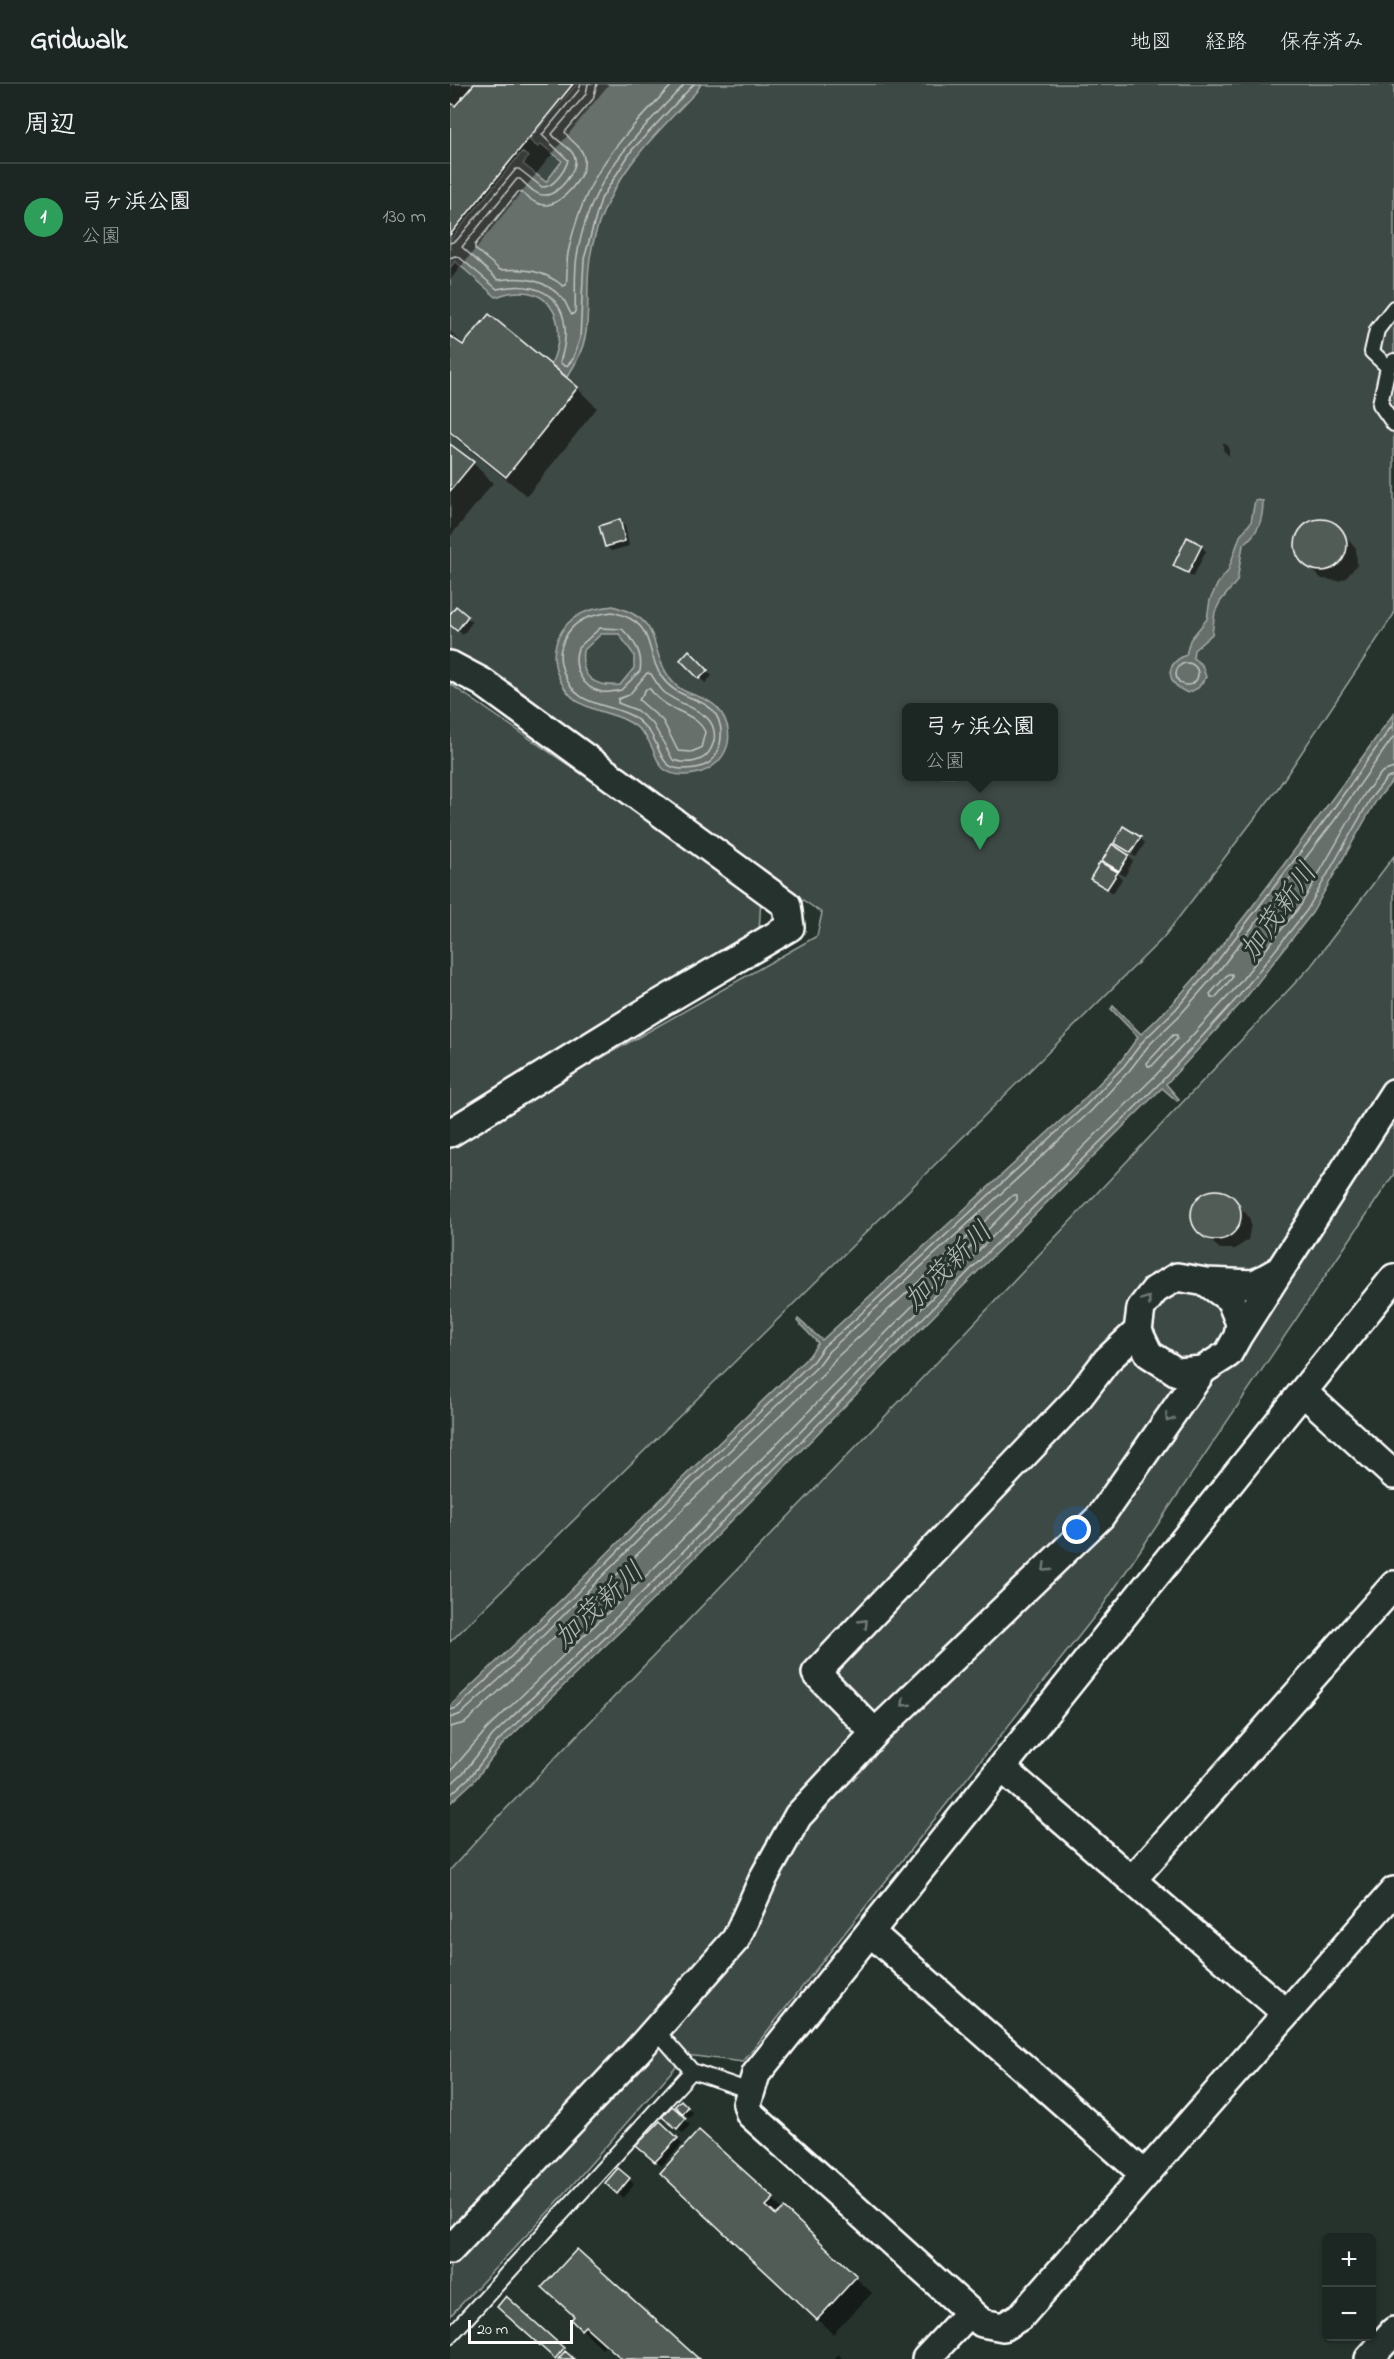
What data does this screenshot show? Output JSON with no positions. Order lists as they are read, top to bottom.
{
  "water": ["加茂新川"],
  "scale_bar": "20 m",
  "page": {
    "header": "Gridwalk",
    "nav": ["地図", "経路", "保存済み"],
    "heading": "周辺",
    "list": [
      {
        "mark": "1",
        "name": "弓ヶ浜公園",
        "note": "公園",
        "value": "130 m"
      }
    ],
    "popup": ["弓ヶ浜公園", "公園"],
    "pins": "1",
    "map_buttons": ["+", "−"],
    "scale": "20 m"
  }
}
